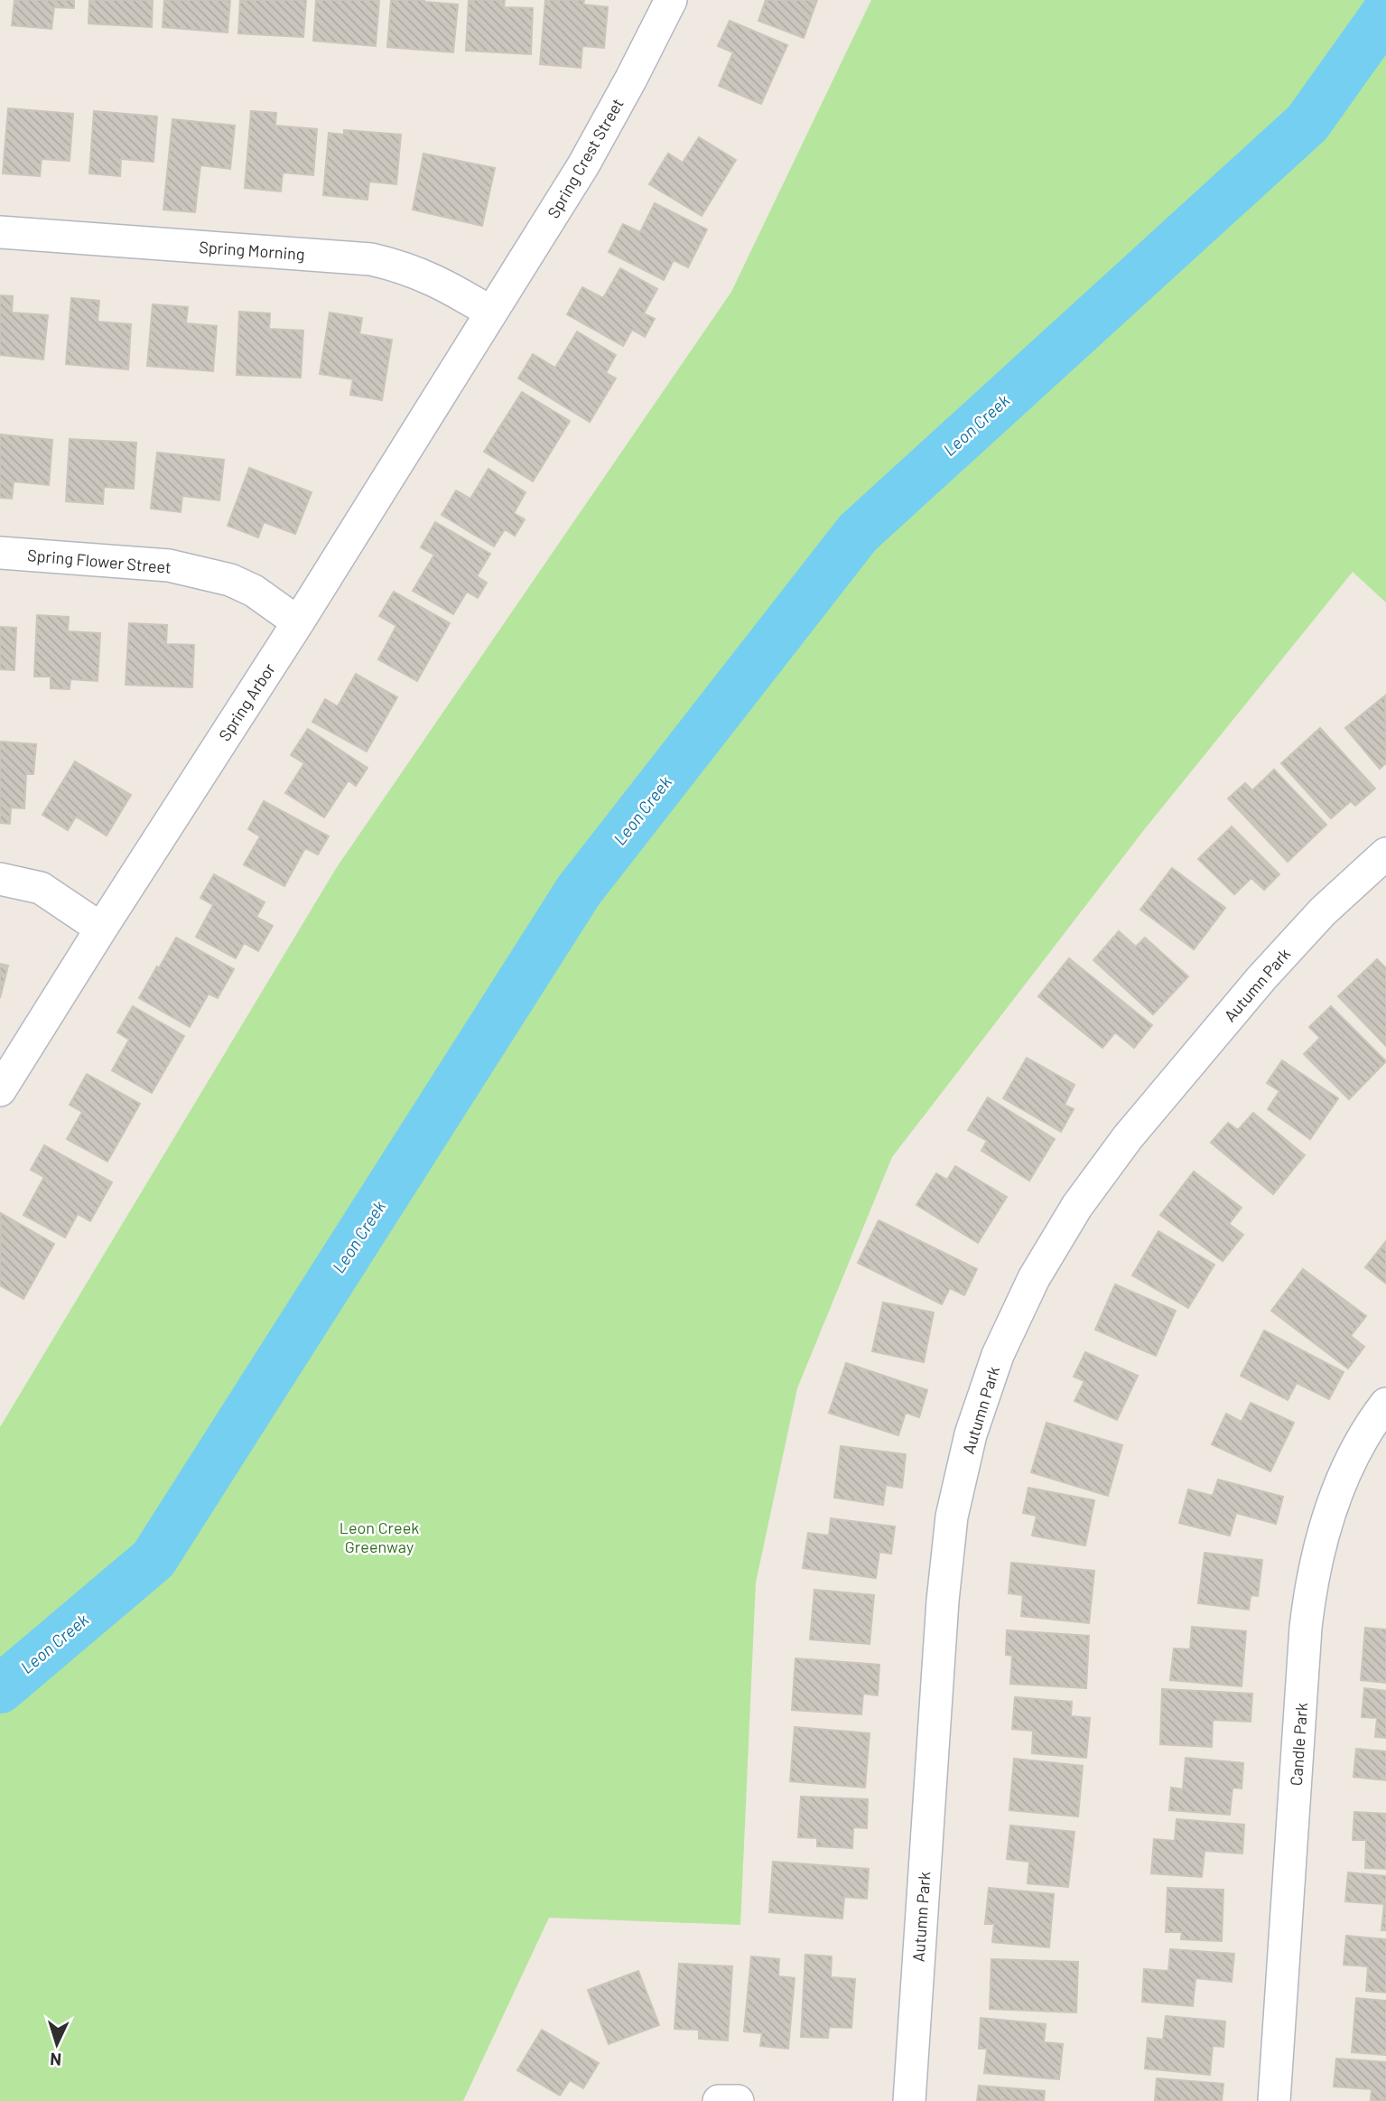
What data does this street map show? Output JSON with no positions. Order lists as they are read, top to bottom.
{
  "streets": {
    "street": [
      "Spring Crest Street",
      "Spring Morning",
      "Spring Flower Street",
      "Spring Arbor",
      "Autumn Park",
      "Candle Park"
    ]
  },
  "crossings": [
    ["Spring Crest Street", "Spring Morning"],
    ["Spring Crest Street", "Spring Arbor"],
    ["Spring Morning", "Spring Arbor"],
    ["Spring Flower Street", "Spring Arbor"]
  ],
  "water": ["Leon Creek"],
  "parks": ["Leon Creek Greenway"],
  "north": "bottom"
}
